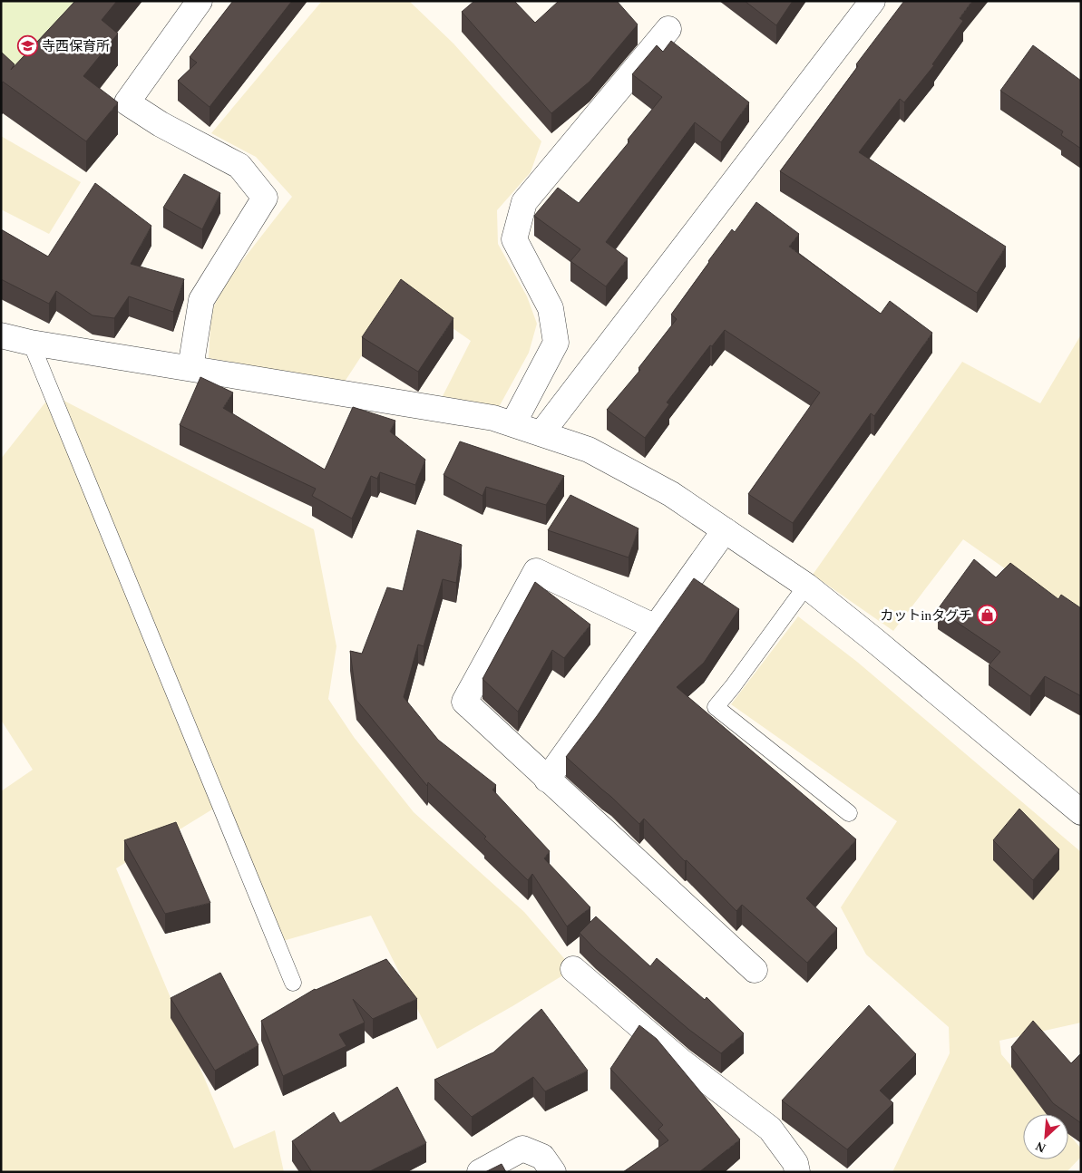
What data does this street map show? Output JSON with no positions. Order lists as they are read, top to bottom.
{
  "places": {
    "school or university": ["寺西保育所"],
    "shop": ["カットinタグチ"]
  },
  "north": "bottom left"
}
